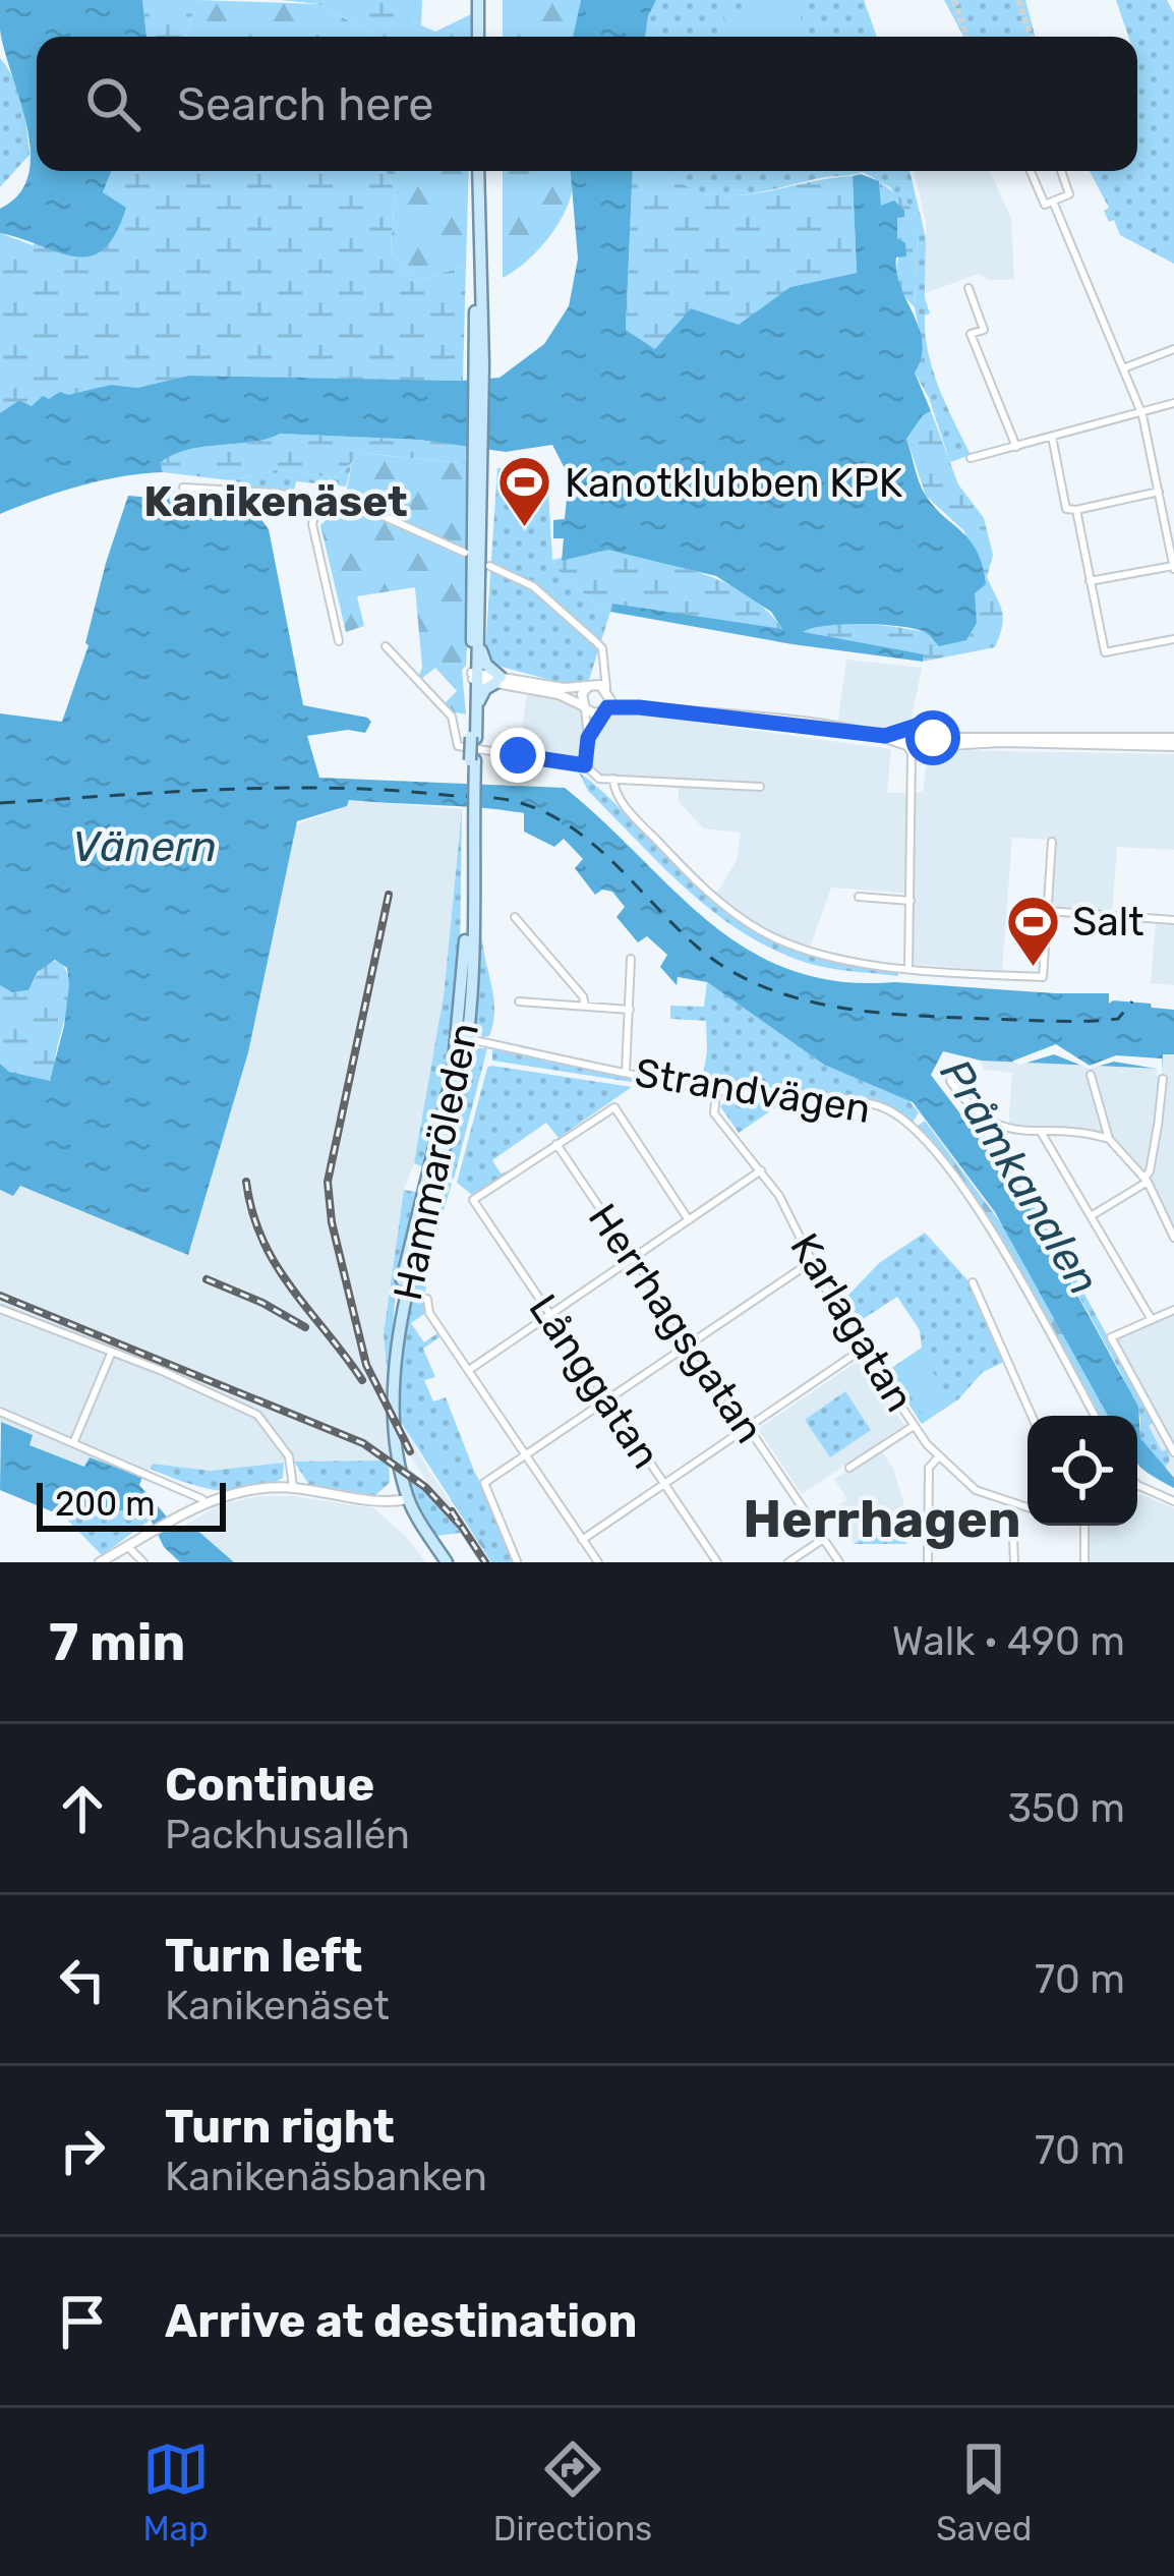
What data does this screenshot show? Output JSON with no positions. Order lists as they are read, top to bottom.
{
  "streets": {
    "main road": ["Hammaröleden"],
    "street": [
      "Strandvägen",
      "Karlagatan",
      "Herrhagsgatan",
      "Långgatan"
    ]
  },
  "crossings": [
    ["Strandvägen", "Hammaröleden"],
    ["Strandvägen", "Karlagatan"],
    ["Herrhagsgatan", "Långgatan"]
  ],
  "districts": ["Kanikenäset", "Herrhagen"],
  "water": ["Vänern", "Pråmkanalen"],
  "places": {
    "sports": ["Kanotklubben KPK", "Salt"]
  },
  "scale_bar": "200 m",
  "page": {
    "search": "Search here",
    "scale": "200 m",
    "heading": ["7 min", "Walk · 490 m"],
    "list": [
      ["Continue", "Packhusallén", "350 m"],
      ["Turn left", "Kanikenäset", "70 m"],
      ["Turn right", "Kanikenäsbanken", "70 m"],
      "Arrive at destination"
    ],
    "nav": ["Map", "Directions", "Saved"]
  }
}
